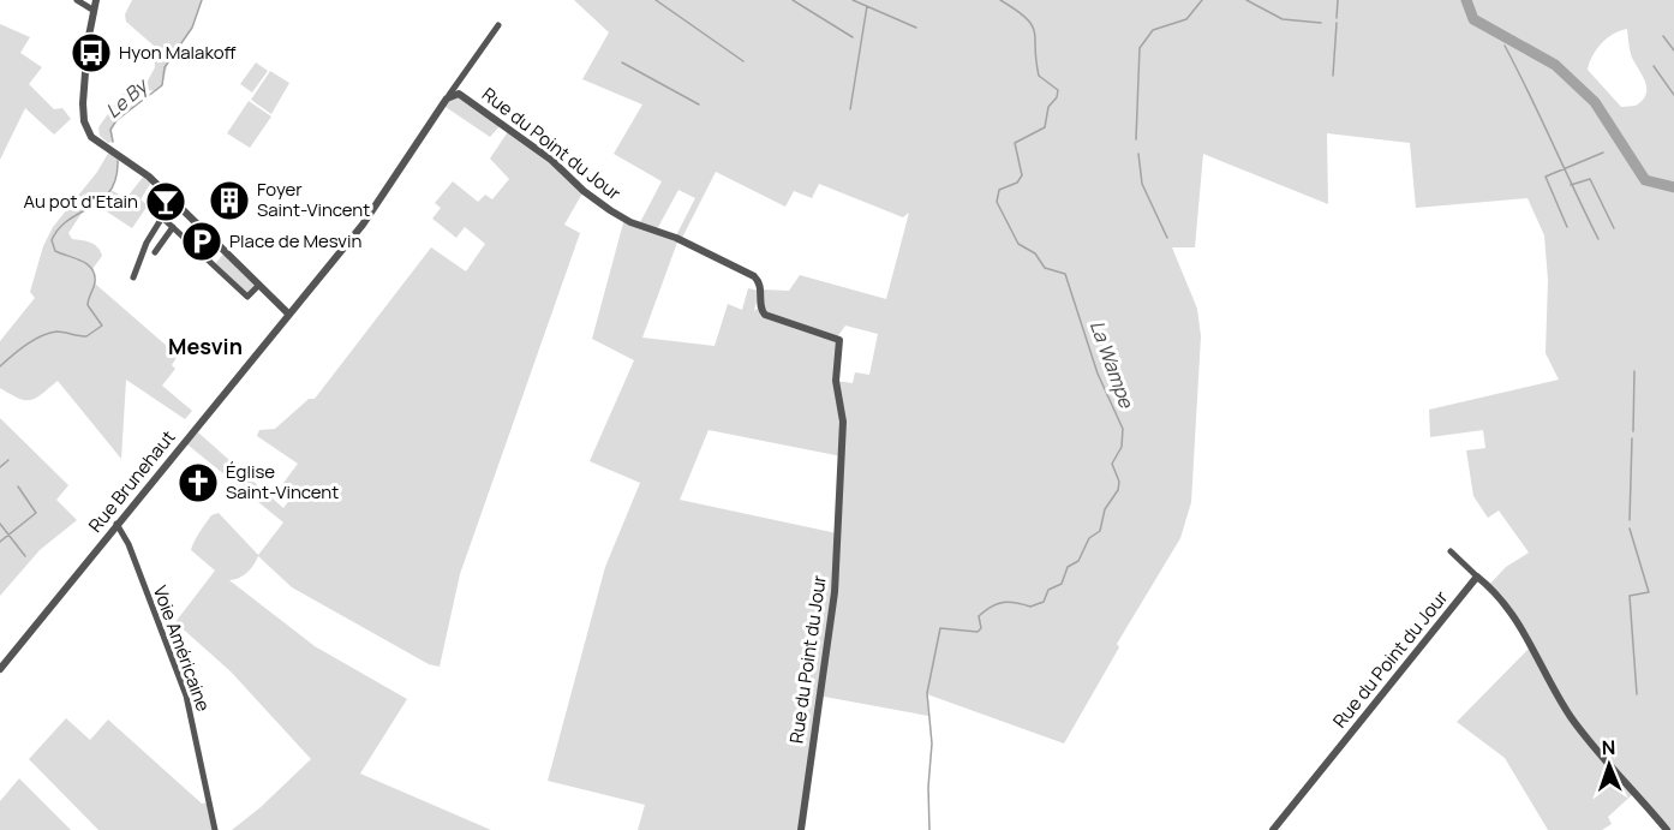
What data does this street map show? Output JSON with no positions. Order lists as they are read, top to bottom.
{
  "streets": {
    "street": ["Rue du Point du Jour", "Rue Brunehaut", "Voie Américaine"]
  },
  "crossings": [
    ["Rue Brunehaut", "Voie Américaine"]
  ],
  "districts": ["Mesvin"],
  "water": ["Le By", "La Wampe"],
  "places": {
    "bus stop": ["Hyon Malakoff"],
    "building": ["Foyer Saint-Vincent"],
    "bar": ["Au pot d'Etain"],
    "parking": ["Place de Mesvin"],
    "church": ["Église Saint-Vincent"]
  },
  "north": "top"
}
